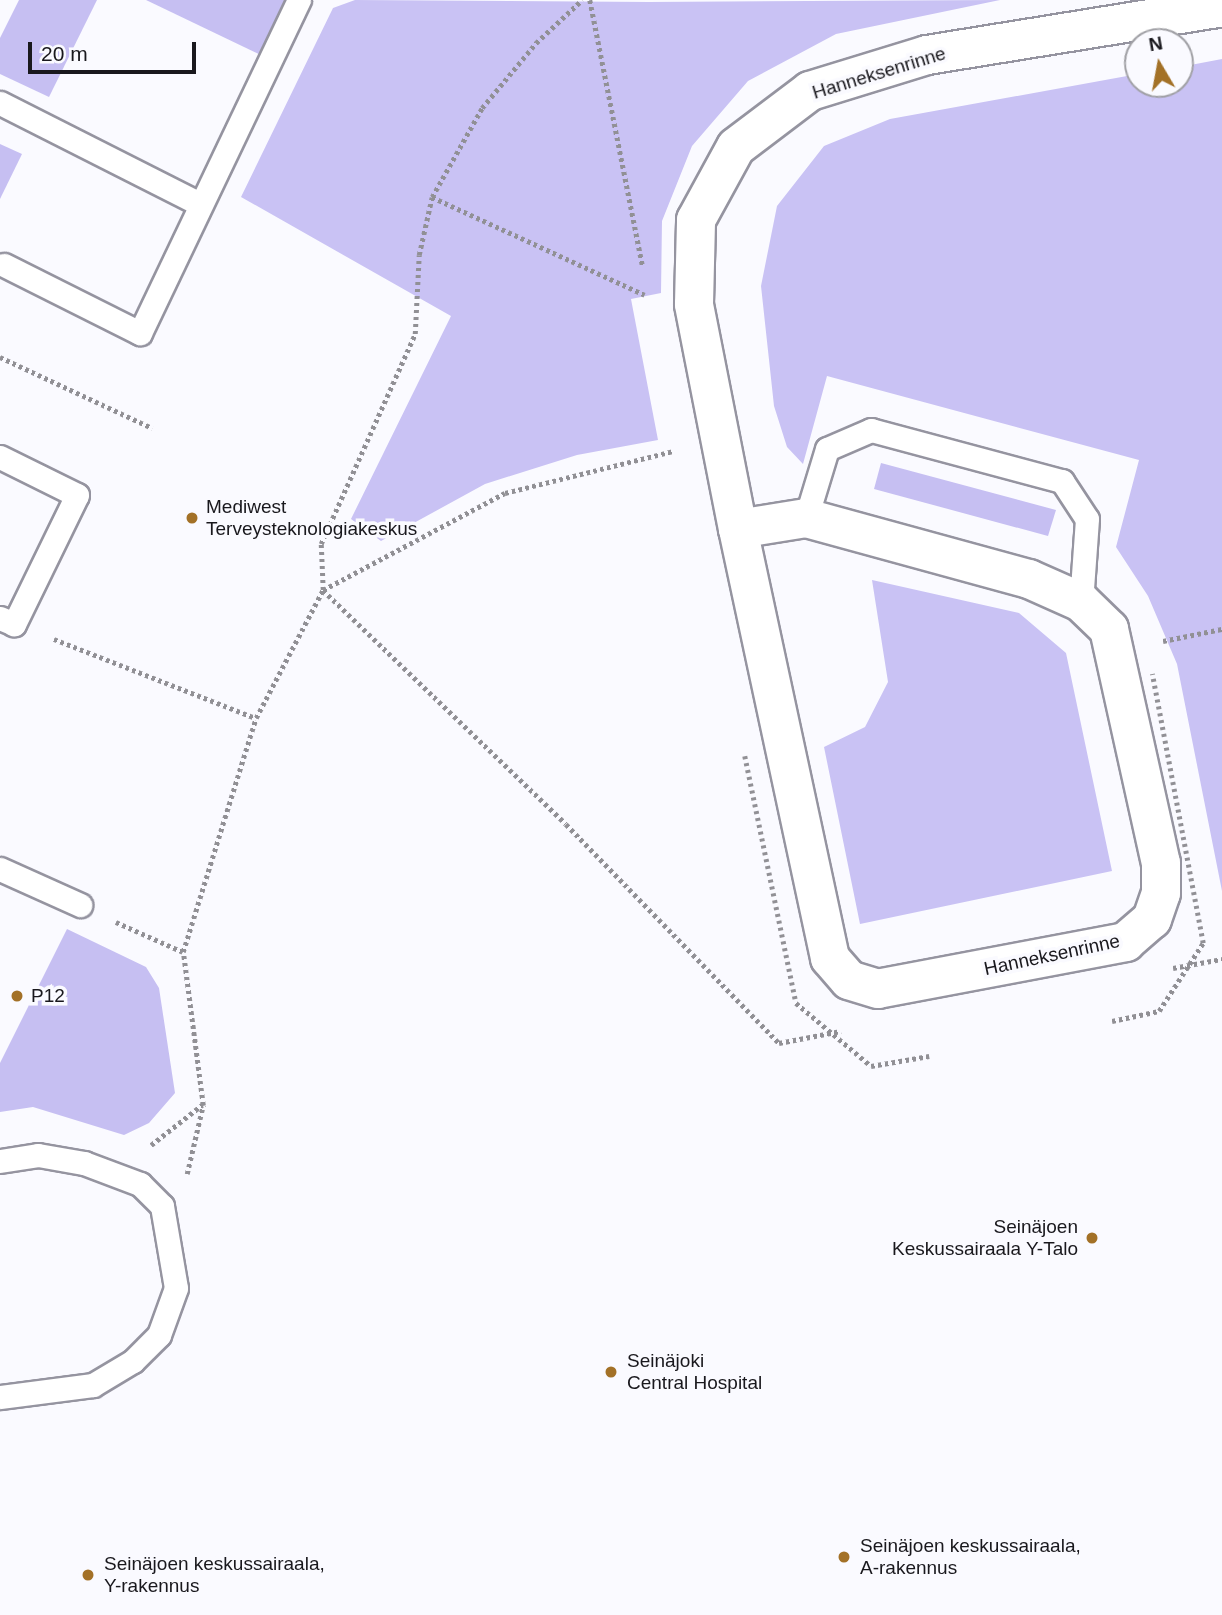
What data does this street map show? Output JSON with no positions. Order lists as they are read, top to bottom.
{
  "streets": {
    "street": ["Hanneksenrinne"]
  },
  "places": [
    "Mediwest Terveysteknologiakeskus",
    "P12",
    "Seinäjoen Keskussairaala Y-Talo",
    "Seinäjoki Central Hospital",
    "Seinäjoen keskussairaala, A-rakennus",
    "Seinäjoen keskussairaala, Y-rakennus"
  ],
  "scale_bar": "20 m",
  "north": "top"
}
